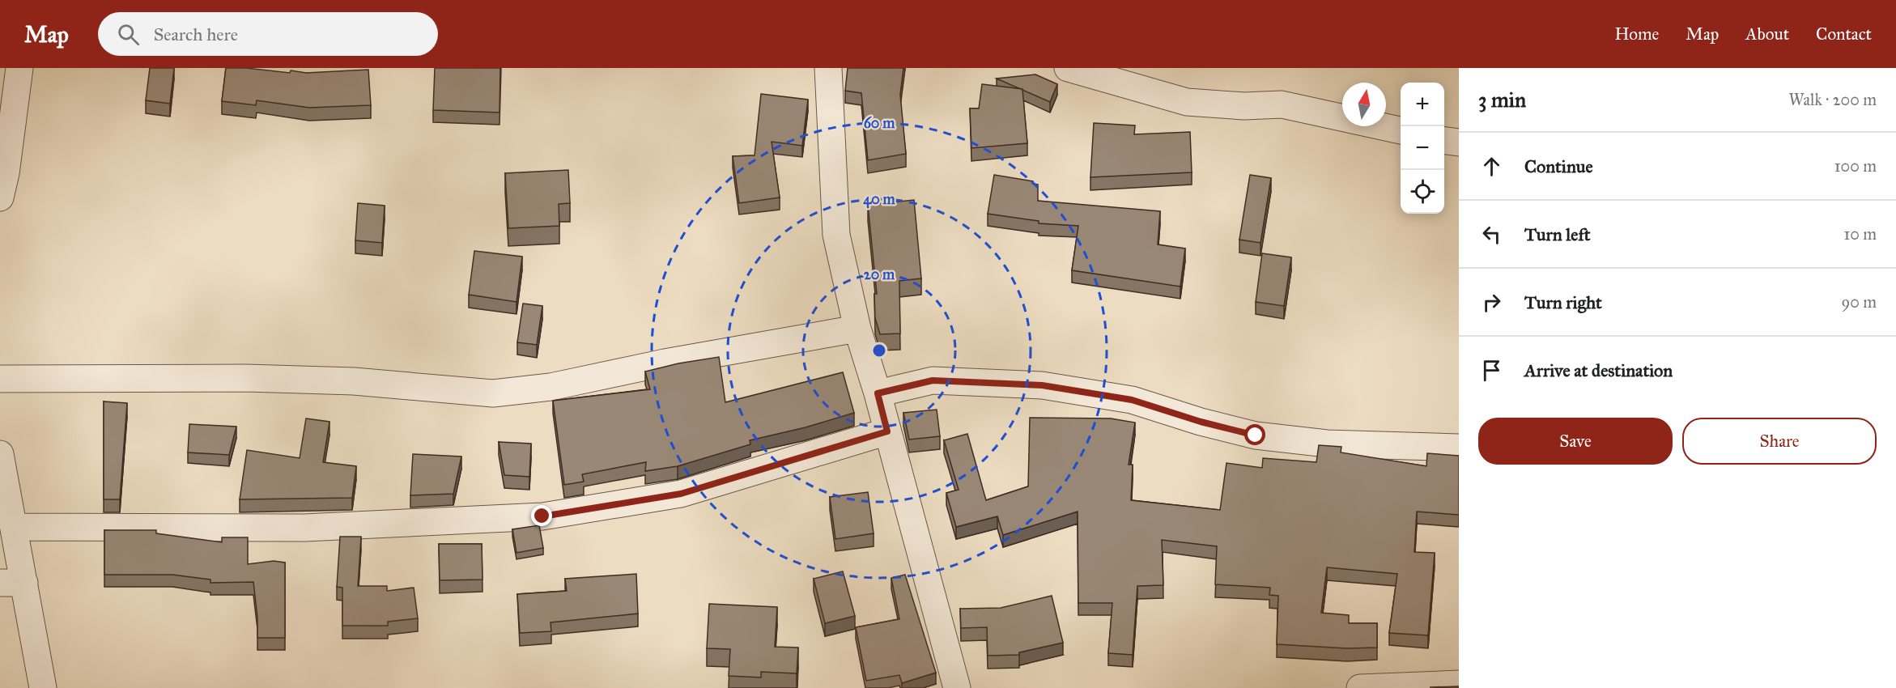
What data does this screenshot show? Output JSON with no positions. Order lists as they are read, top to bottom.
{
  "north": "top",
  "page": {
    "header": "Map",
    "search": "Search here",
    "nav": [
      "Home",
      "Map",
      "About",
      "Contact"
    ],
    "heading": ["3 min", "Walk · 200 m"],
    "map_buttons": ["+", "−"],
    "list": [
      ["Continue", "100 m"],
      ["Turn left", "10 m"],
      ["Turn right", "90 m"],
      "Arrive at destination"
    ],
    "buttons": ["Save", "Share"]
  },
  "rings": ["60 m", "40 m", "20 m"]
}
